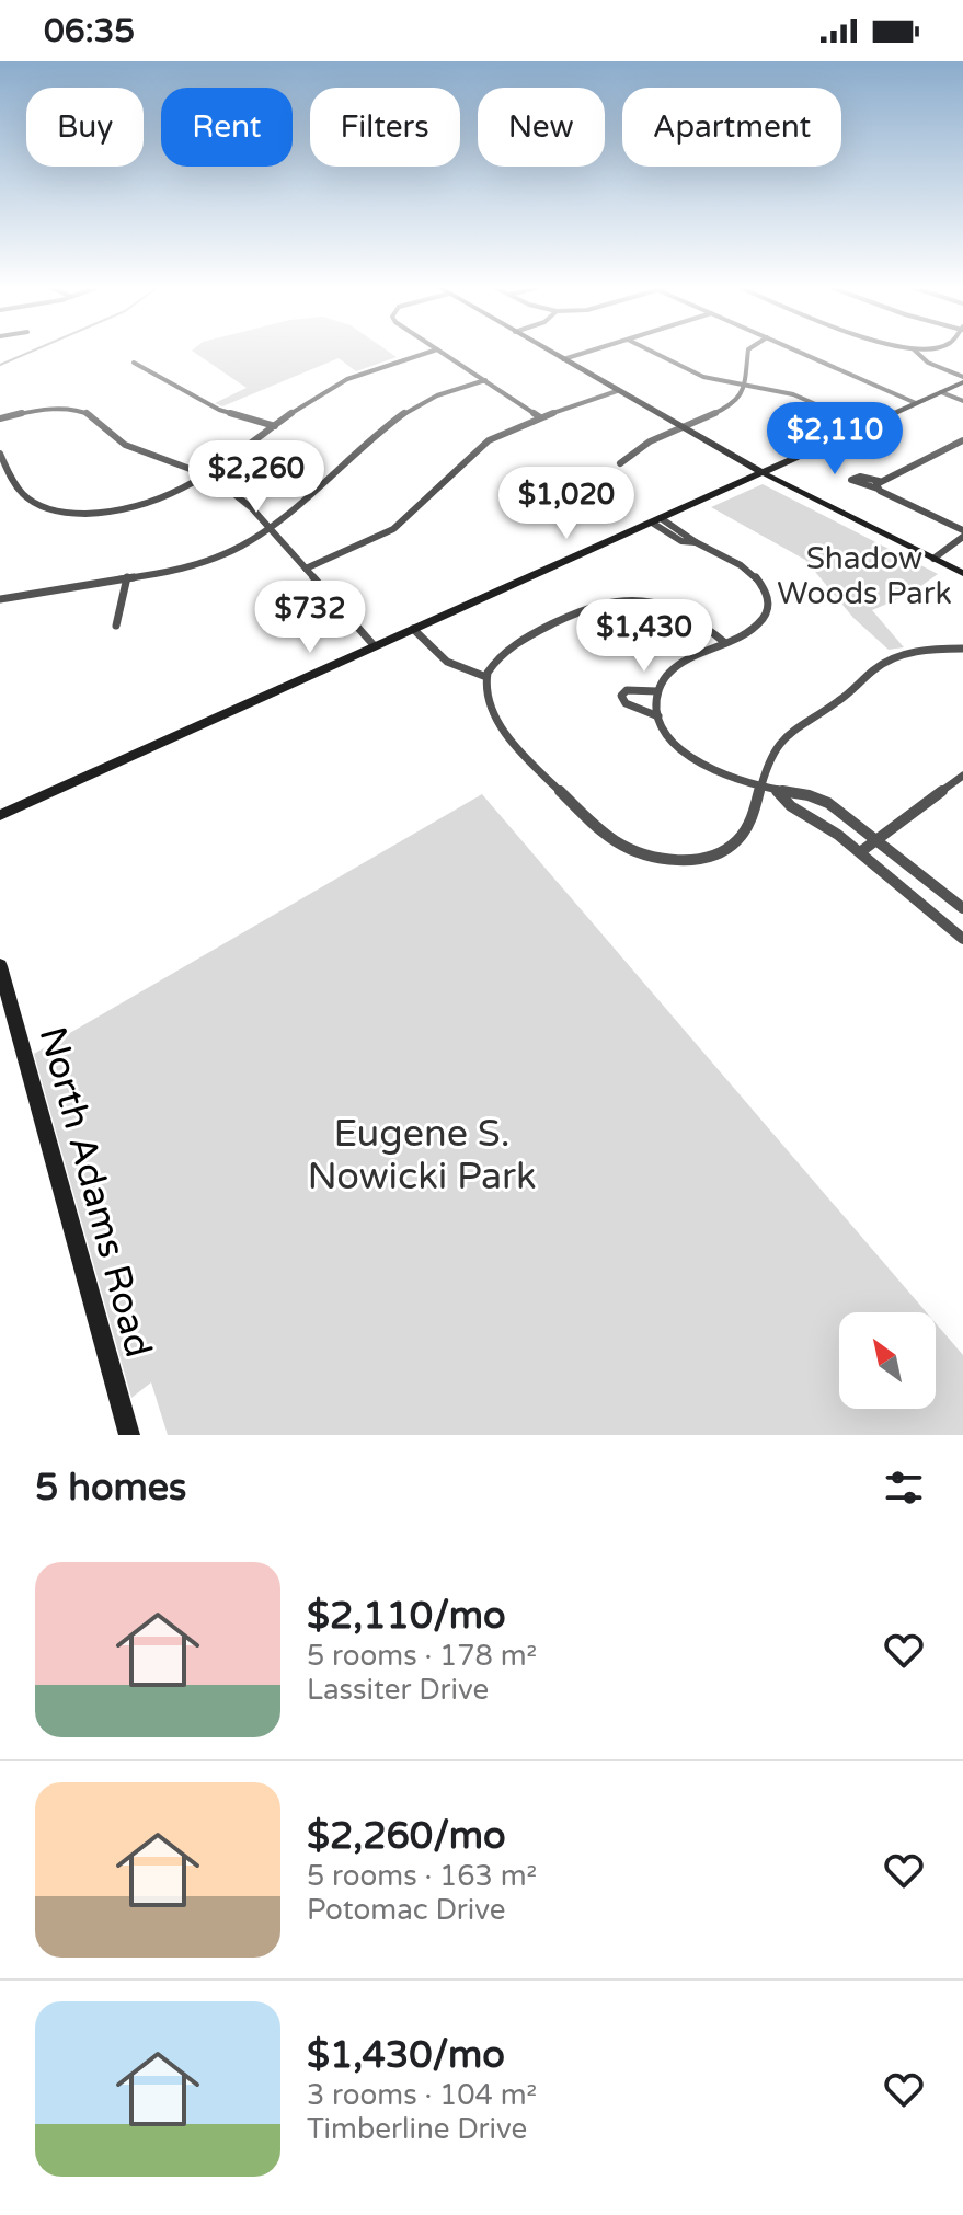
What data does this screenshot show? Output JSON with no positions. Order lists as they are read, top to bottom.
{
  "streets": {
    "street": ["North Adams Road"]
  },
  "parks": ["Shadow Woods Park", "Eugene S. Nowicki Park"],
  "north": "top left",
  "page": {
    "status": "06:35",
    "chip": [
      "Buy",
      "Rent",
      "Filters",
      "New",
      "Apartment"
    ],
    "price": [
      "$2,110",
      "$2,260",
      "$1,020",
      "$732",
      "$1,430"
    ],
    "heading": "5 homes",
    "list": [
      {
        "name": "$2,110/mo",
        "note": "5 rooms · 178 m² · Lassiter Drive"
      },
      {
        "name": "$2,260/mo",
        "note": "5 rooms · 163 m² · Potomac Drive"
      },
      {
        "name": "$1,430/mo",
        "note": "3 rooms · 104 m² · Timberline Drive"
      }
    ]
  }
}
